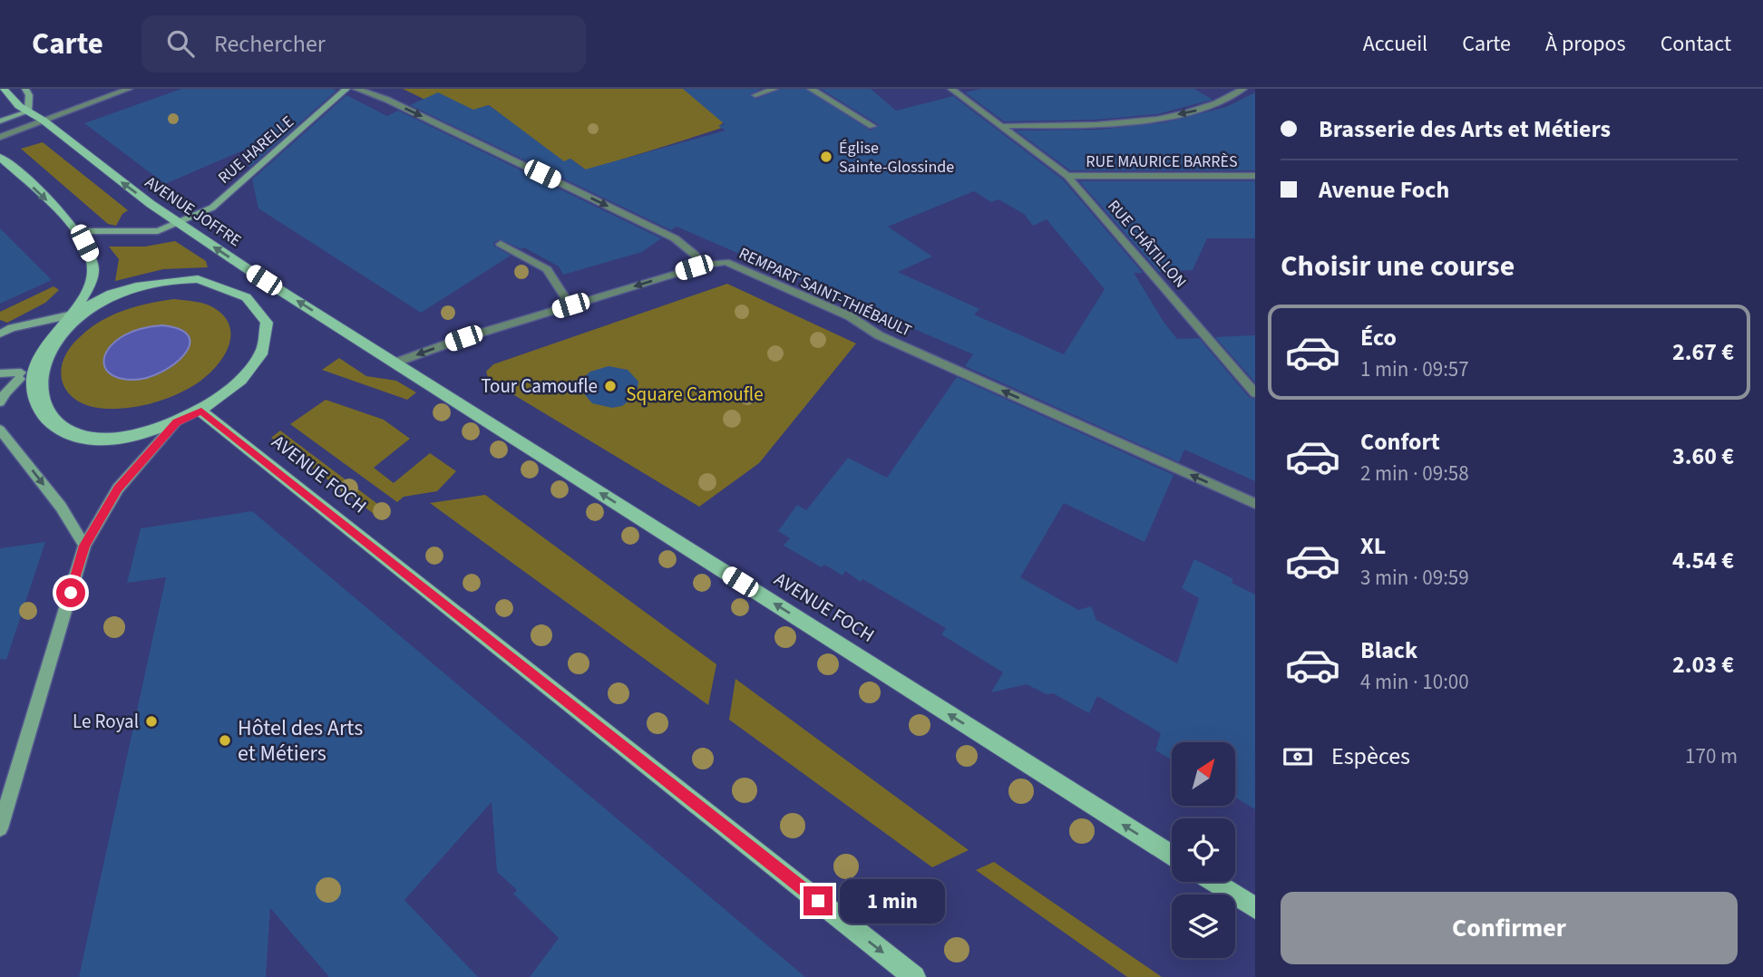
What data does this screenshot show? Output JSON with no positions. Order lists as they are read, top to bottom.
{
  "streets": {
    "main road": ["AVENUE JOFFRE", "AVENUE FOCH"],
    "street": [
      "RUE HARELLE",
      "RUE MAURICE BARRÈS",
      "RUE CHÂTILLON",
      "REMPART SAINT-THIÉBAULT"
    ]
  },
  "crossings": [
    ["RUE HARELLE", "AVENUE JOFFRE"],
    ["RUE MAURICE BARRÈS", "RUE CHÂTILLON"],
    ["AVENUE JOFFRE", "AVENUE FOCH"]
  ],
  "one_way": ["AVENUE JOFFRE", "REMPART SAINT-THIÉBAULT"],
  "parks": ["Square Camoufle"],
  "places": [
    "Église Sainte-Glossinde",
    "Tour Camoufle",
    "Le Royal",
    "Hôtel des Arts et Métiers"
  ],
  "north": "top right",
  "page": {
    "header": "Carte",
    "search": "Rechercher",
    "nav": [
      "Accueil",
      "Carte",
      "À propos",
      "Contact"
    ],
    "banner": ["Brasserie des Arts et Métiers", "Avenue Foch"],
    "heading": "Choisir une course",
    "list": [
      {
        "name": "Éco",
        "note": "1 min · 09:57",
        "value": "2.67 €"
      },
      {
        "name": "Confort",
        "note": "2 min · 09:58",
        "value": "3.60 €"
      },
      {
        "name": "XL",
        "note": "3 min · 09:59",
        "value": "4.54 €"
      },
      {
        "name": "Black",
        "note": "4 min · 10:00",
        "value": "2.03 €"
      }
    ],
    "pay": ["Espèces", "170 m"],
    "bubble": "1 min",
    "buttons": "Confirmer"
  }
}
